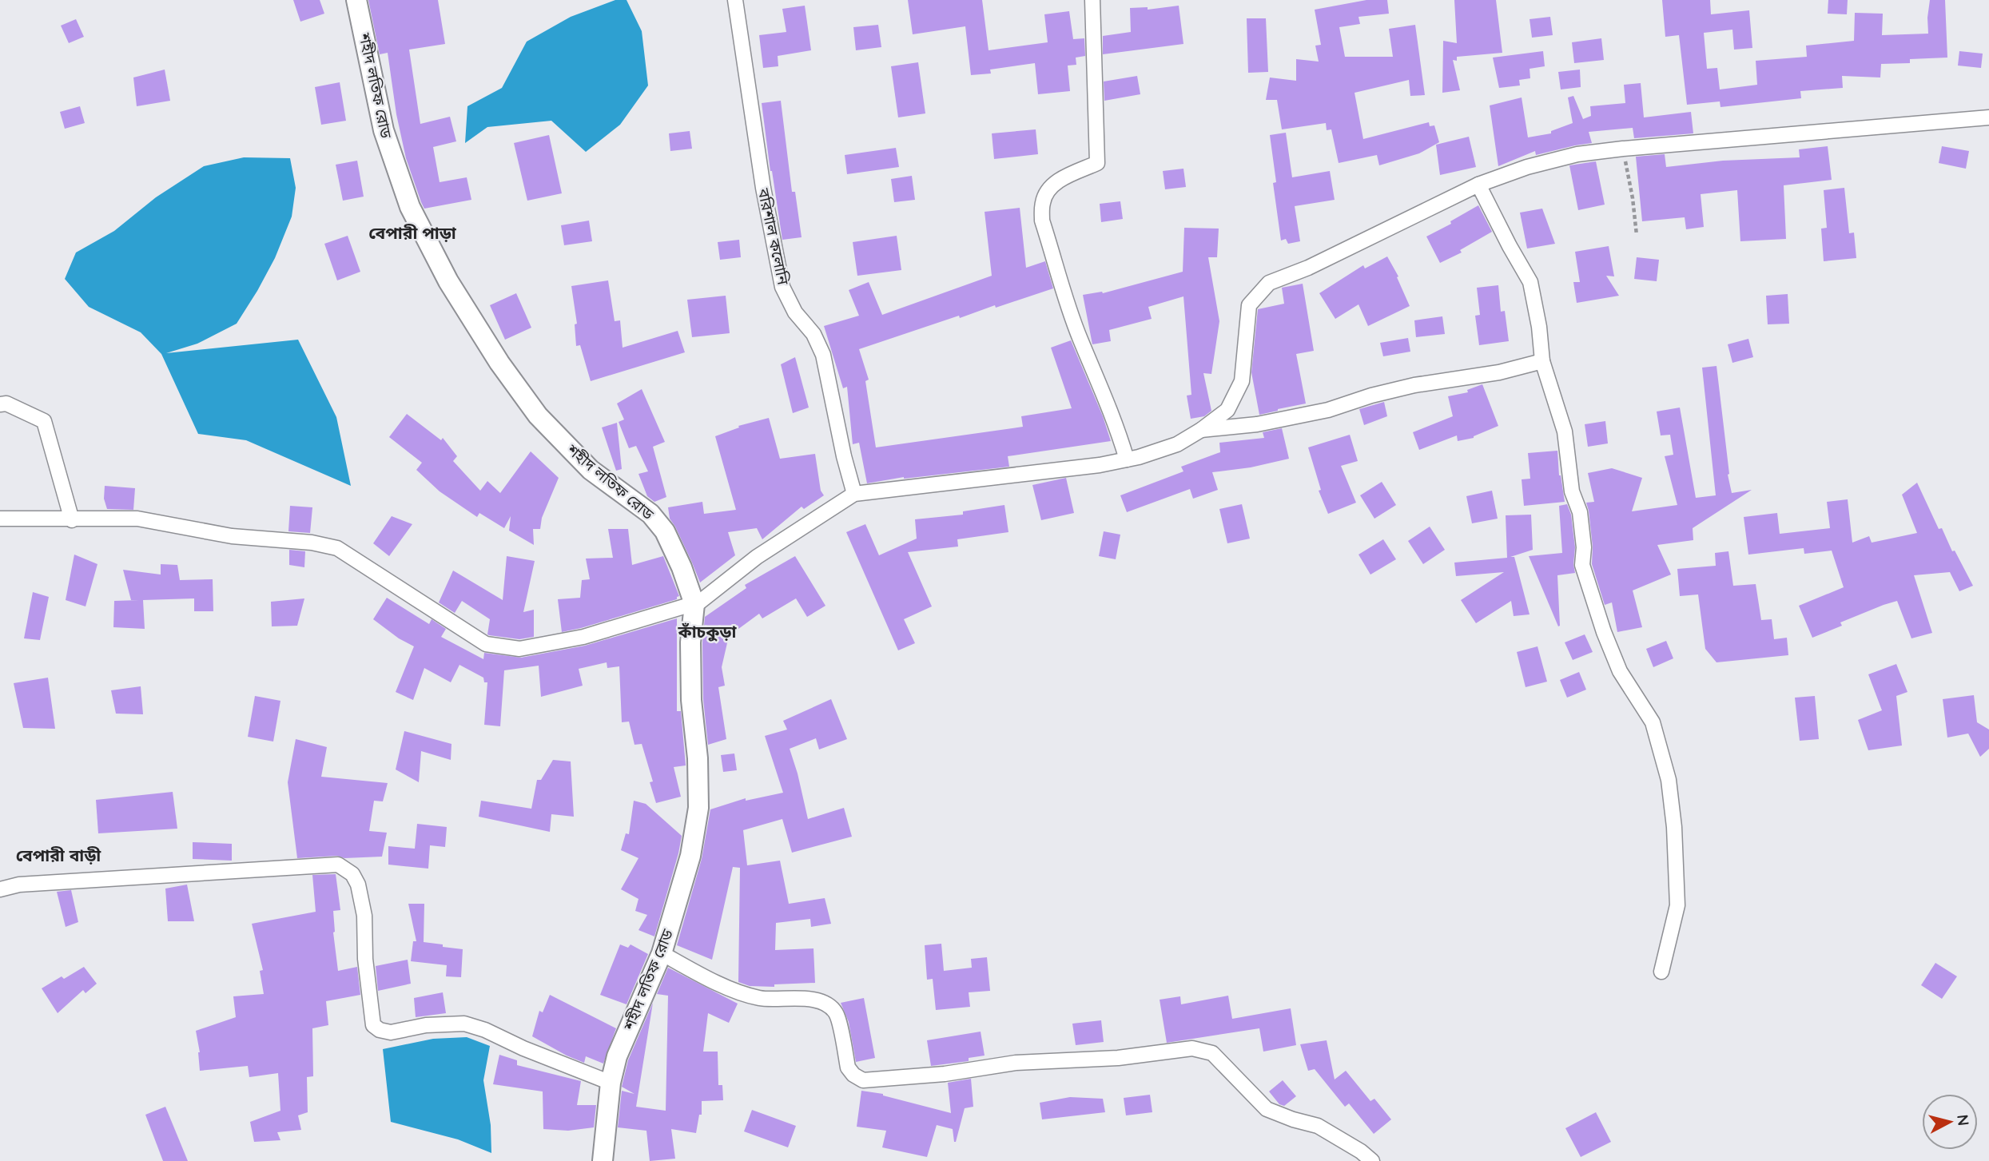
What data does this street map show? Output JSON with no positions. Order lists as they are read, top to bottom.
{
  "streets": {
    "street": ["শহীদ লতিফ রোড", "বরিশাল কলোনি"]
  },
  "districts": ["বেপারী পাড়া", "কাঁচকুড়া", "বেপারী বাড়ী"],
  "north": "right"
}
